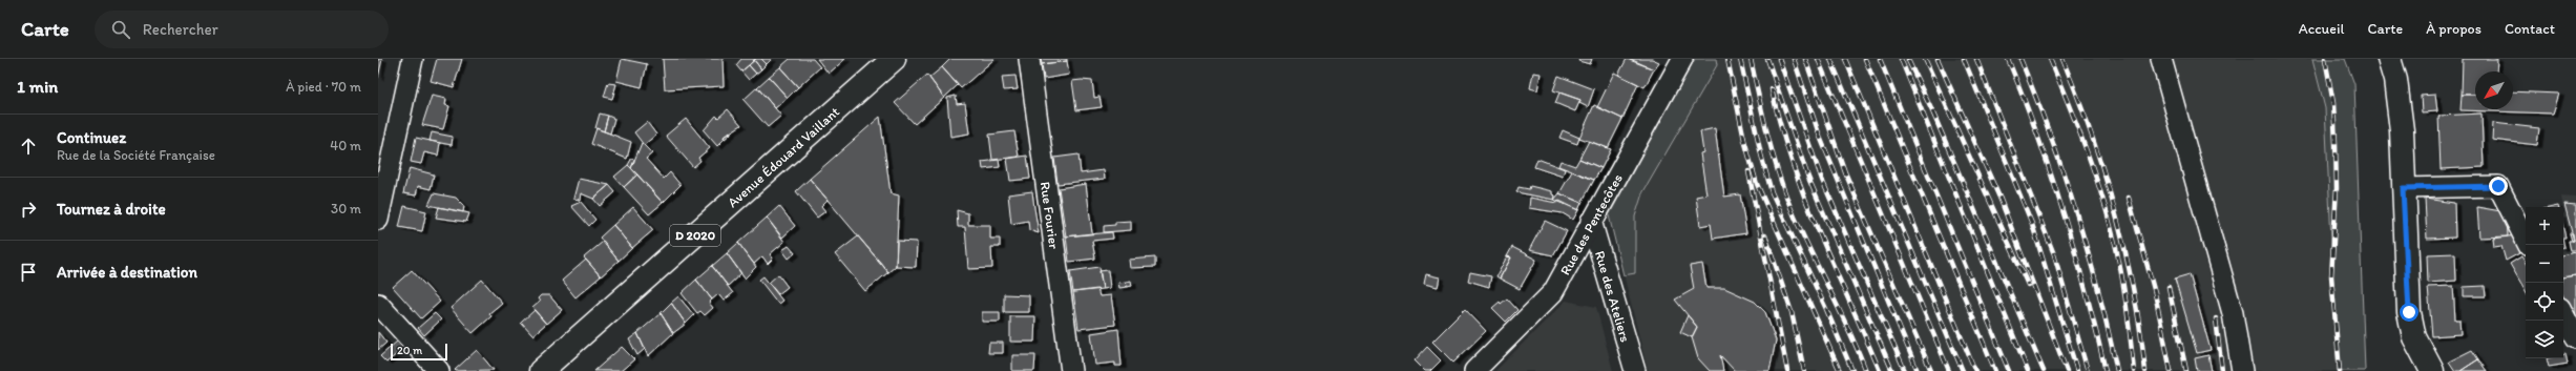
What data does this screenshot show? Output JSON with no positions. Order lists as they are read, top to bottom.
{
  "streets": {
    "main road": ["Avenue Édouard Vaillant", "D 2020"],
    "street": ["Rue Fourier", "Rue des Pentecôtes", "Rue des Ateliers"]
  },
  "crossings": [
    ["Rue des Pentecôtes", "Rue des Ateliers"]
  ],
  "scale_bar": "20 m",
  "north": "bottom left",
  "page": {
    "header": "Carte",
    "search": "Rechercher",
    "nav": [
      "Accueil",
      "Carte",
      "À propos",
      "Contact"
    ],
    "heading": ["1 min", "À pied · 70 m"],
    "list": [
      ["Continuez", "Rue de la Société Française", "40 m"],
      ["Tournez à droite", "30 m"],
      "Arrivée à destination"
    ],
    "map_buttons": ["+", "−"],
    "scale": "20 m"
  }
}
